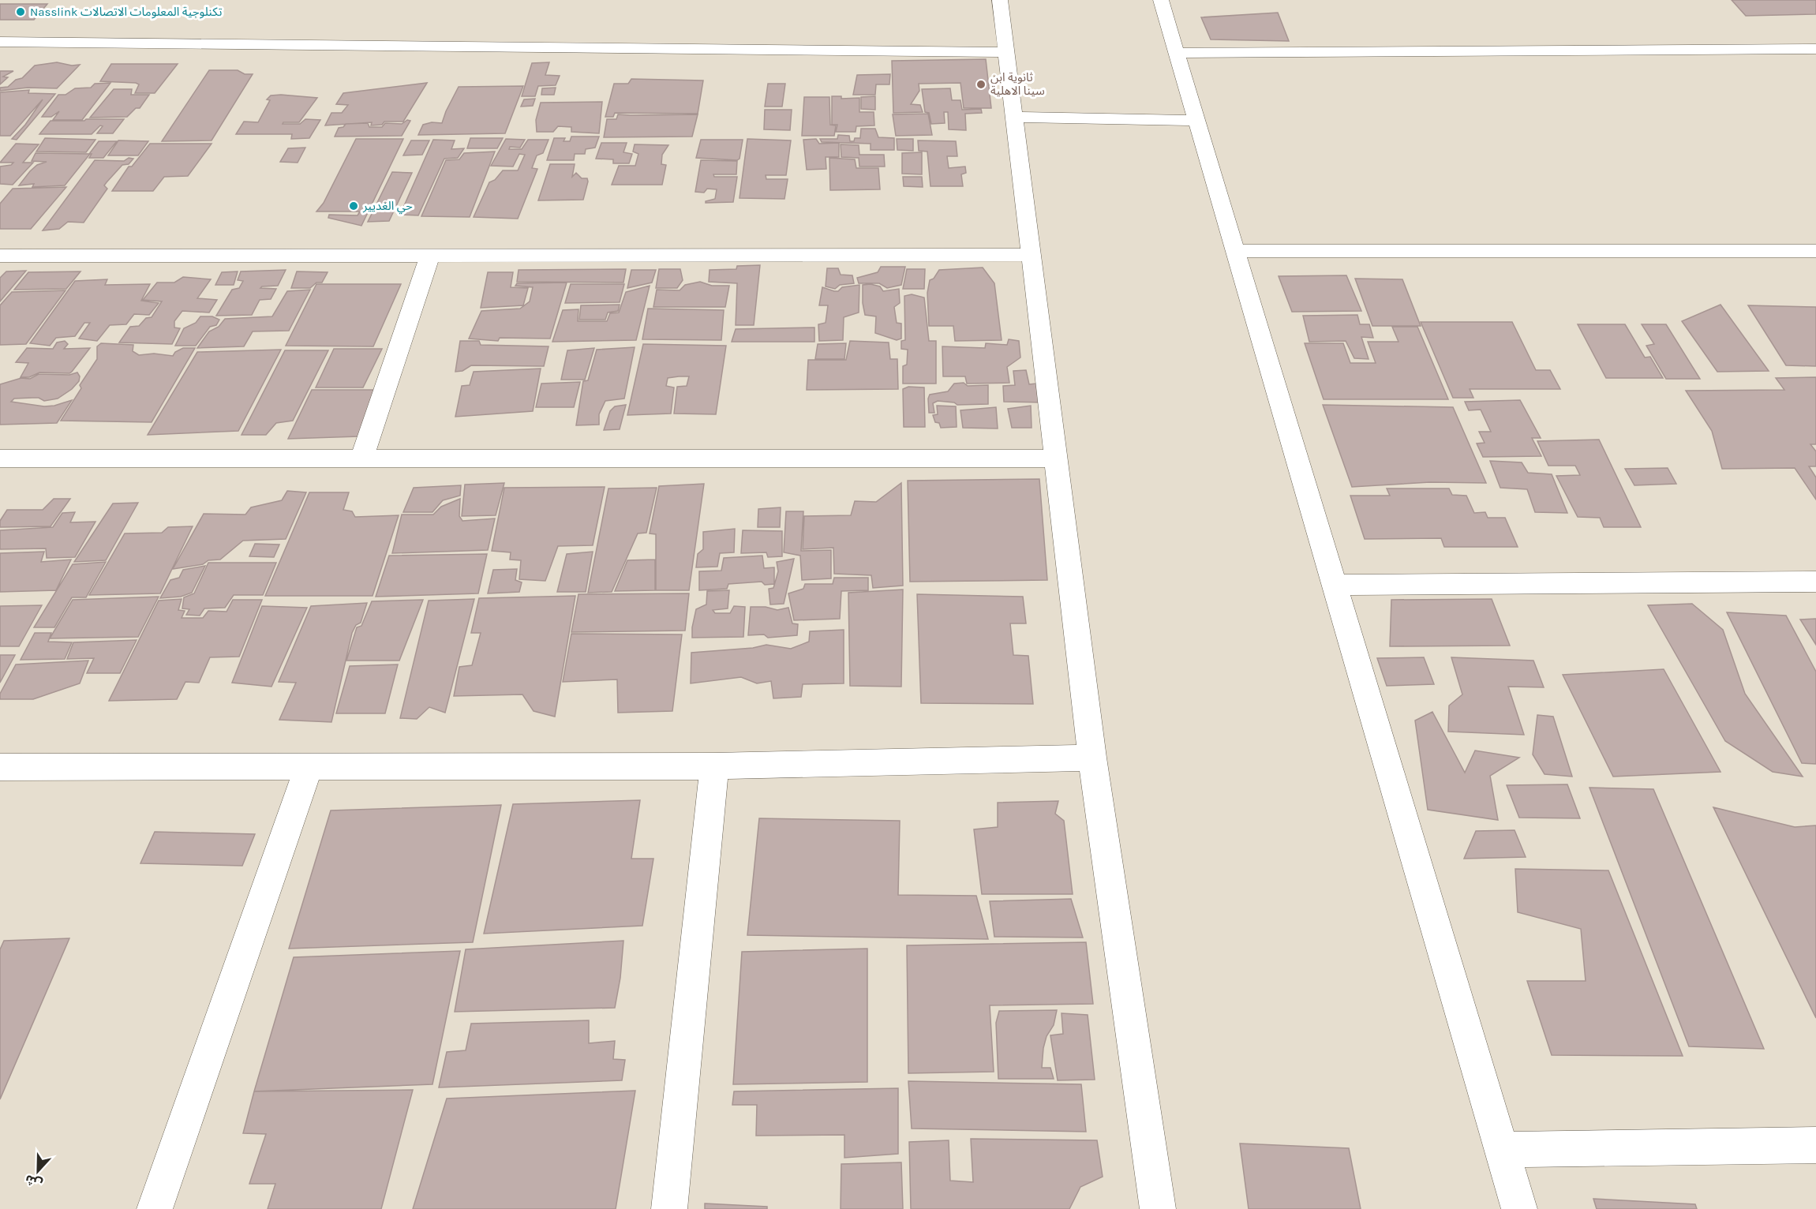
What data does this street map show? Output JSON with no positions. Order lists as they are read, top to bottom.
{
  "places": ["Nasslink تكنلوجية المعلومات الاتصالات", "ثانوية ابن سينا الاهلية", "حي الغديير"],
  "north": "bottom"
}
